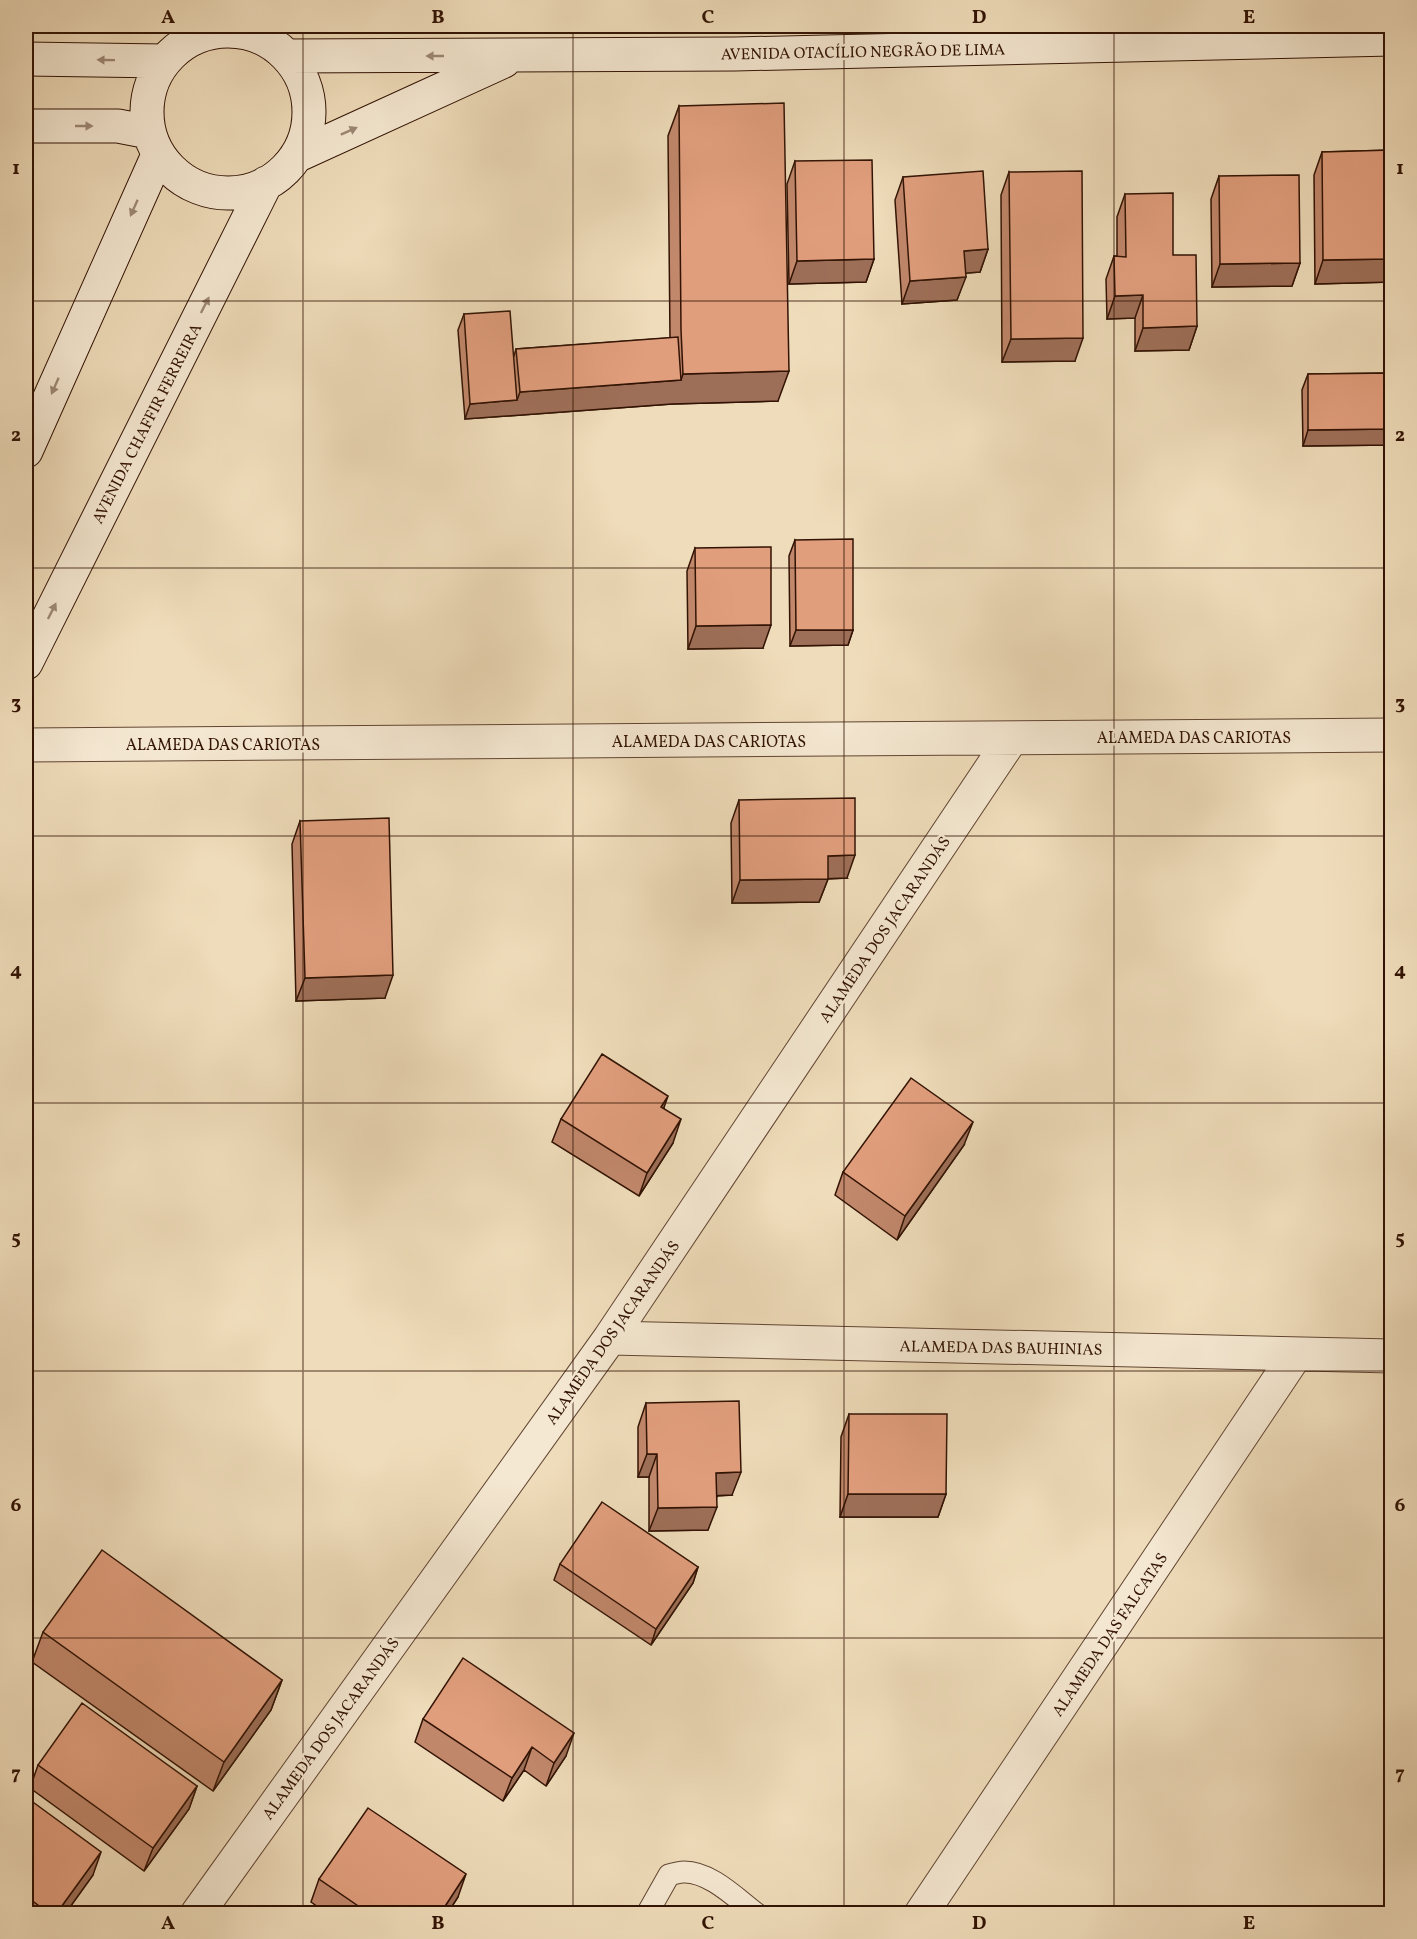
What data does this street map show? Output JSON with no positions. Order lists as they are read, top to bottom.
{
  "streets": {
    "street": [
      "AVENIDA OTACÍLIO NEGRÃO DE LIMA",
      "AVENIDA CHAFFIR FERREIRA",
      "ALAMEDA DAS CARIOTAS",
      "ALAMEDA DOS JACARANDÁS",
      "ALAMEDA DAS BAUHINIAS",
      "ALAMEDA DAS FALCATAS"
    ]
  },
  "crossings": [
    ["AVENIDA OTACÍLIO NEGRÃO DE LIMA", "AVENIDA CHAFFIR FERREIRA"],
    ["ALAMEDA DAS CARIOTAS", "ALAMEDA DOS JACARANDÁS"],
    ["ALAMEDA DOS JACARANDÁS", "ALAMEDA DAS BAUHINIAS"],
    ["ALAMEDA DAS BAUHINIAS", "ALAMEDA DAS FALCATAS"]
  ],
  "grid": {
    "columns": [
      "A",
      "B",
      "C",
      "D",
      "E"
    ],
    "rows": [
      "1",
      "2",
      "3",
      "4",
      "5",
      "6",
      "7"
    ]
  }
}
